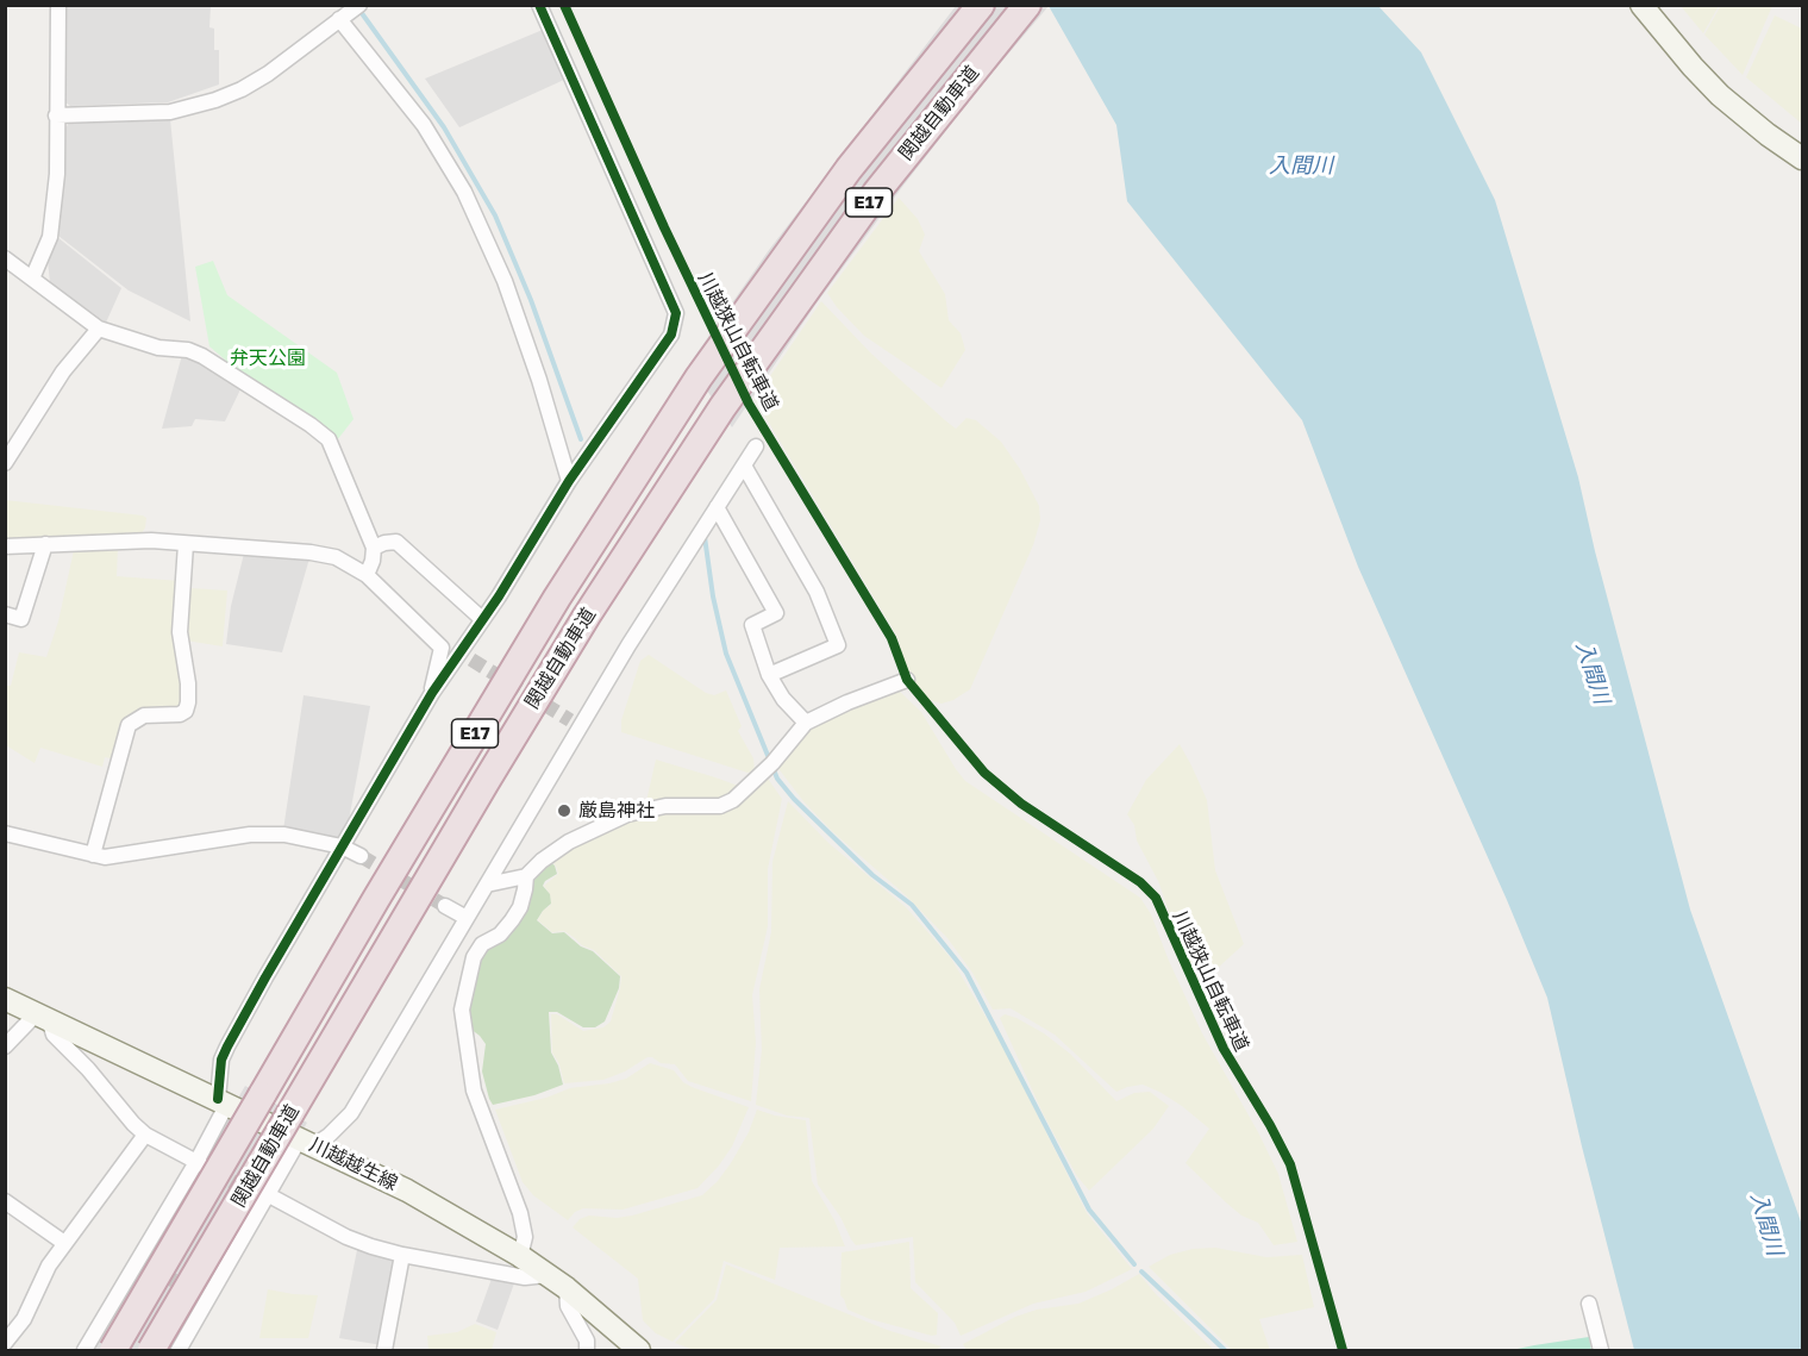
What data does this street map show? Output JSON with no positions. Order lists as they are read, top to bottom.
{
  "streets": {
    "highway": ["関越自動車道", "E17"],
    "main road": ["川越越生線"],
    "cycle path": ["川越狭山自転車道"]
  },
  "water": ["入間川"],
  "parks": ["弁天公園"],
  "places": ["厳島神社"]
}
